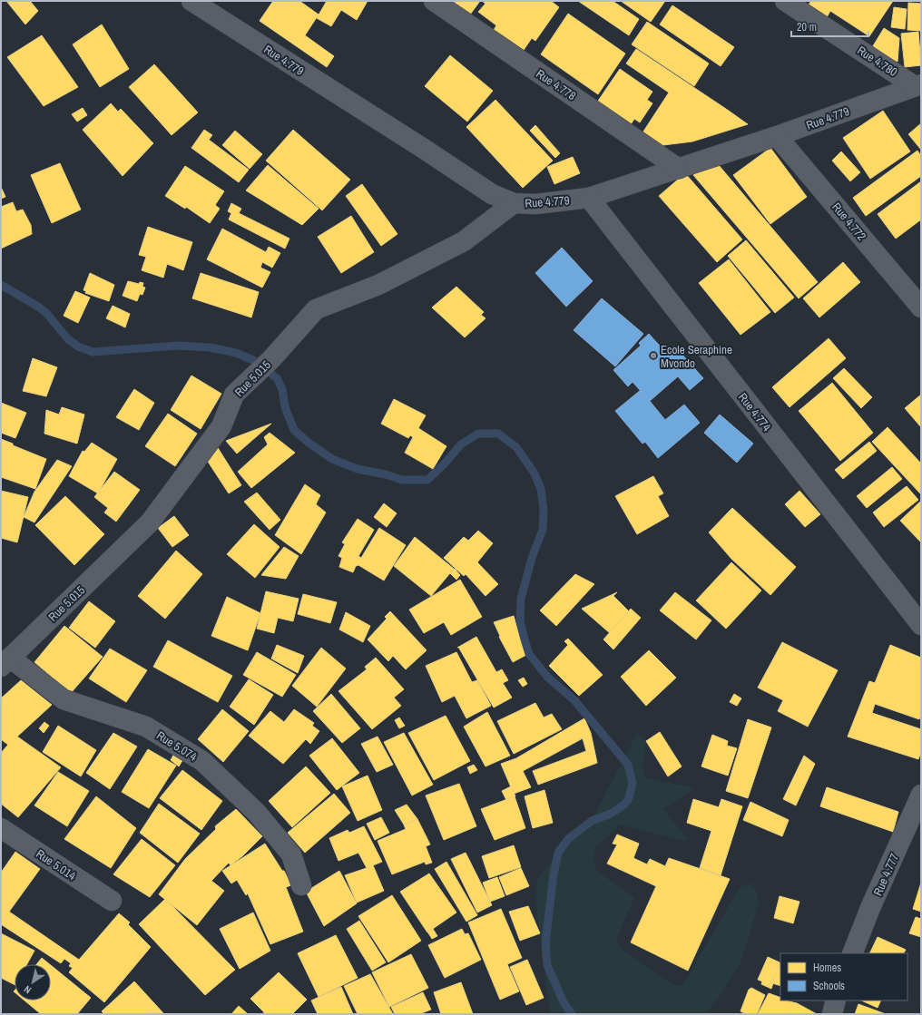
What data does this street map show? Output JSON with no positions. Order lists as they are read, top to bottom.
{
  "streets": {
    "street": [
      "Rue 4.779",
      "Rue 4.780",
      "Rue 4.778",
      "Rue 4.772",
      "Rue 5.015",
      "Rue 4.774",
      "Rue 5.074",
      "Rue 5.014",
      "Rue 4.777"
    ]
  },
  "crossings": [
    ["Rue 4.779", "Rue 4.780"],
    ["Rue 4.779", "Rue 4.778"],
    ["Rue 4.779", "Rue 4.772"],
    ["Rue 4.779", "Rue 5.015"],
    ["Rue 4.779", "Rue 4.774"],
    ["Rue 5.015", "Rue 5.074"]
  ],
  "places": ["Ecole Seraphine Mvondo"],
  "legend": ["Homes", "Schools"],
  "scale_bar": "20 m",
  "north": "bottom left"
}
